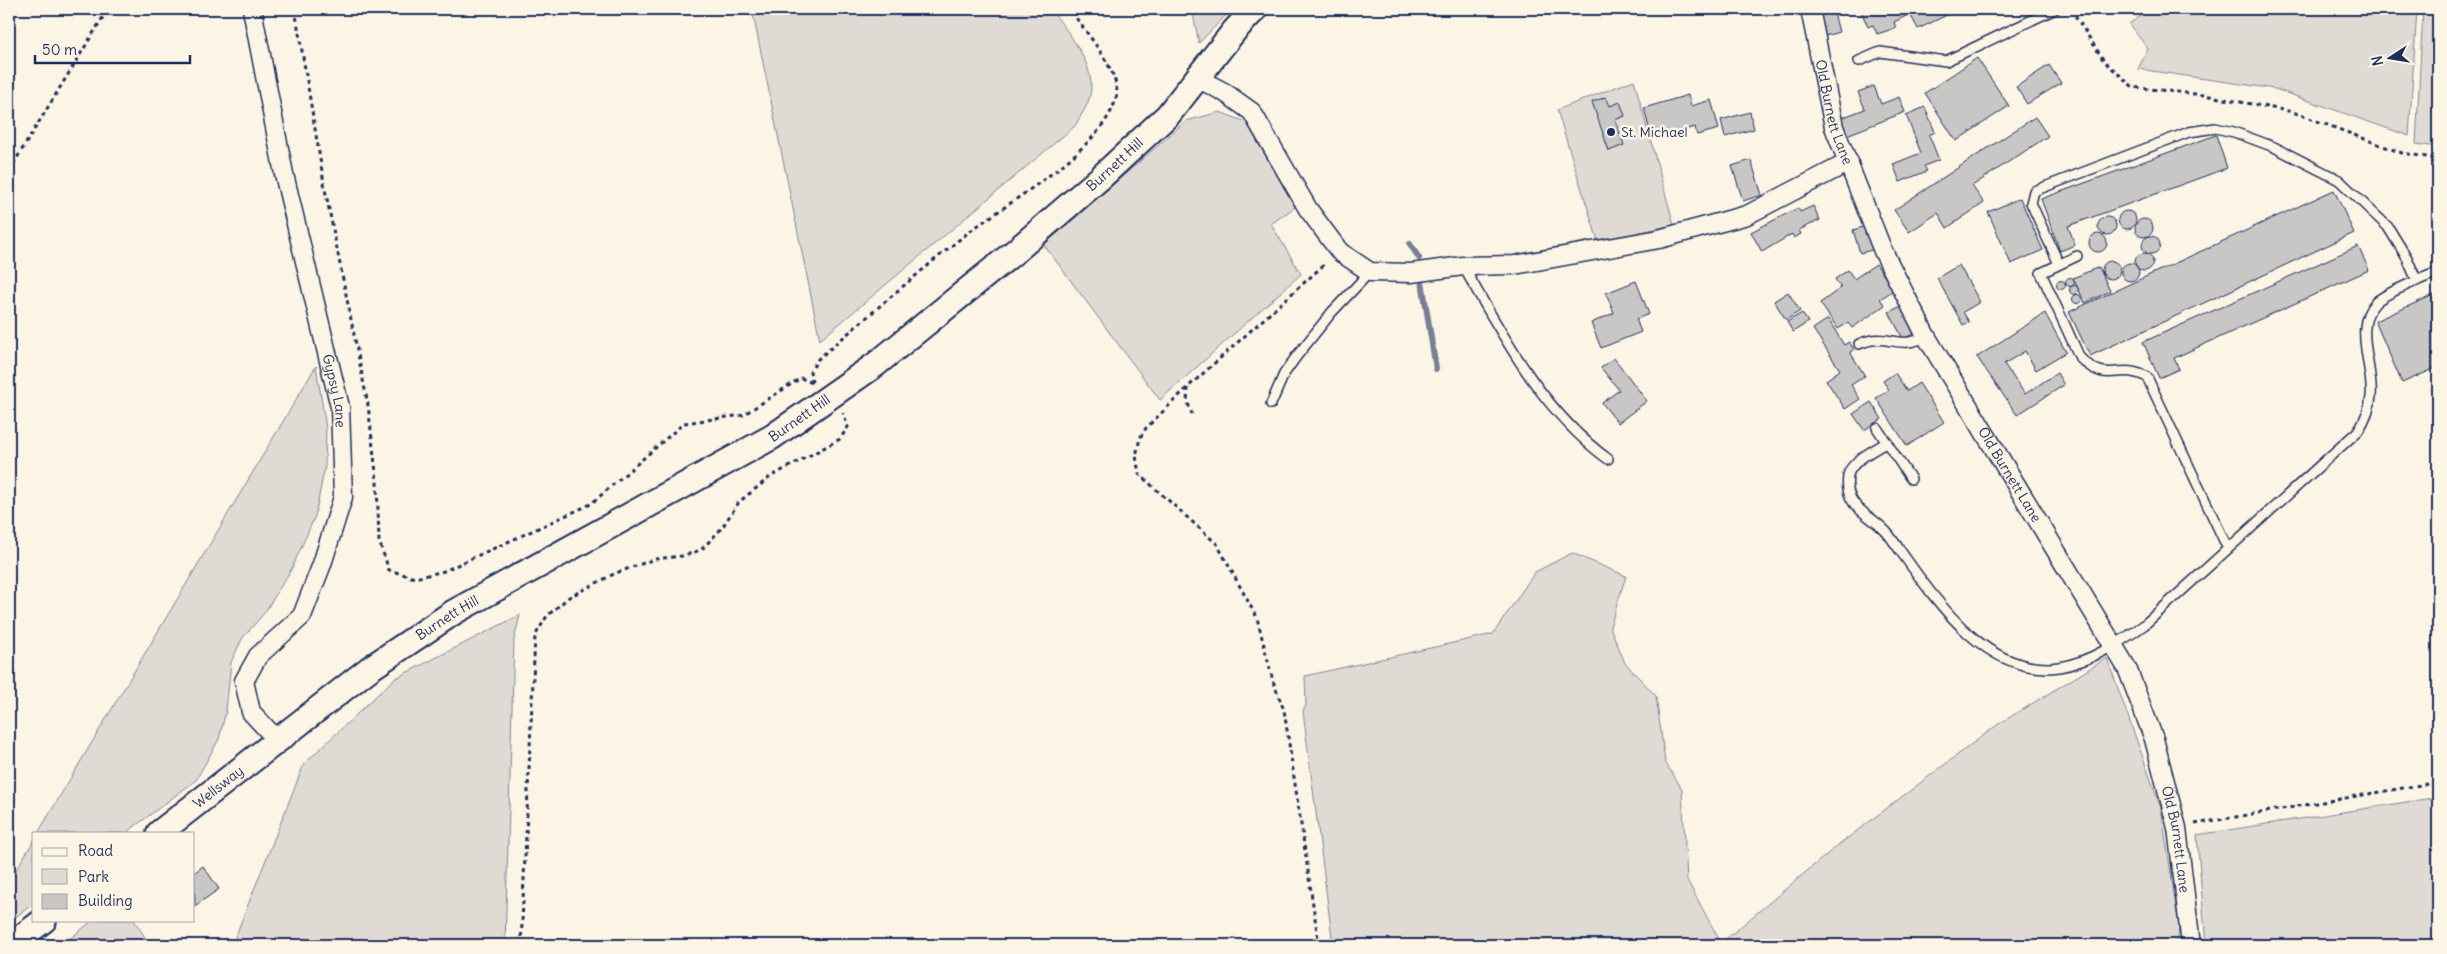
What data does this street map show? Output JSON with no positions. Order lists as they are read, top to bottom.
{
  "streets": {
    "main road": ["Burnett Hill", "Wellsway"],
    "street": ["Old Burnett Lane", "Gypsy Lane"]
  },
  "crossings": [
    ["Burnett Hill", "Gypsy Lane"],
    ["Burnett Hill", "Wellsway"],
    ["Gypsy Lane", "Wellsway"]
  ],
  "places": ["St. Michael"],
  "legend": ["Road", "Park", "Building"],
  "scale_bar": "50 m",
  "north": "left"
}
